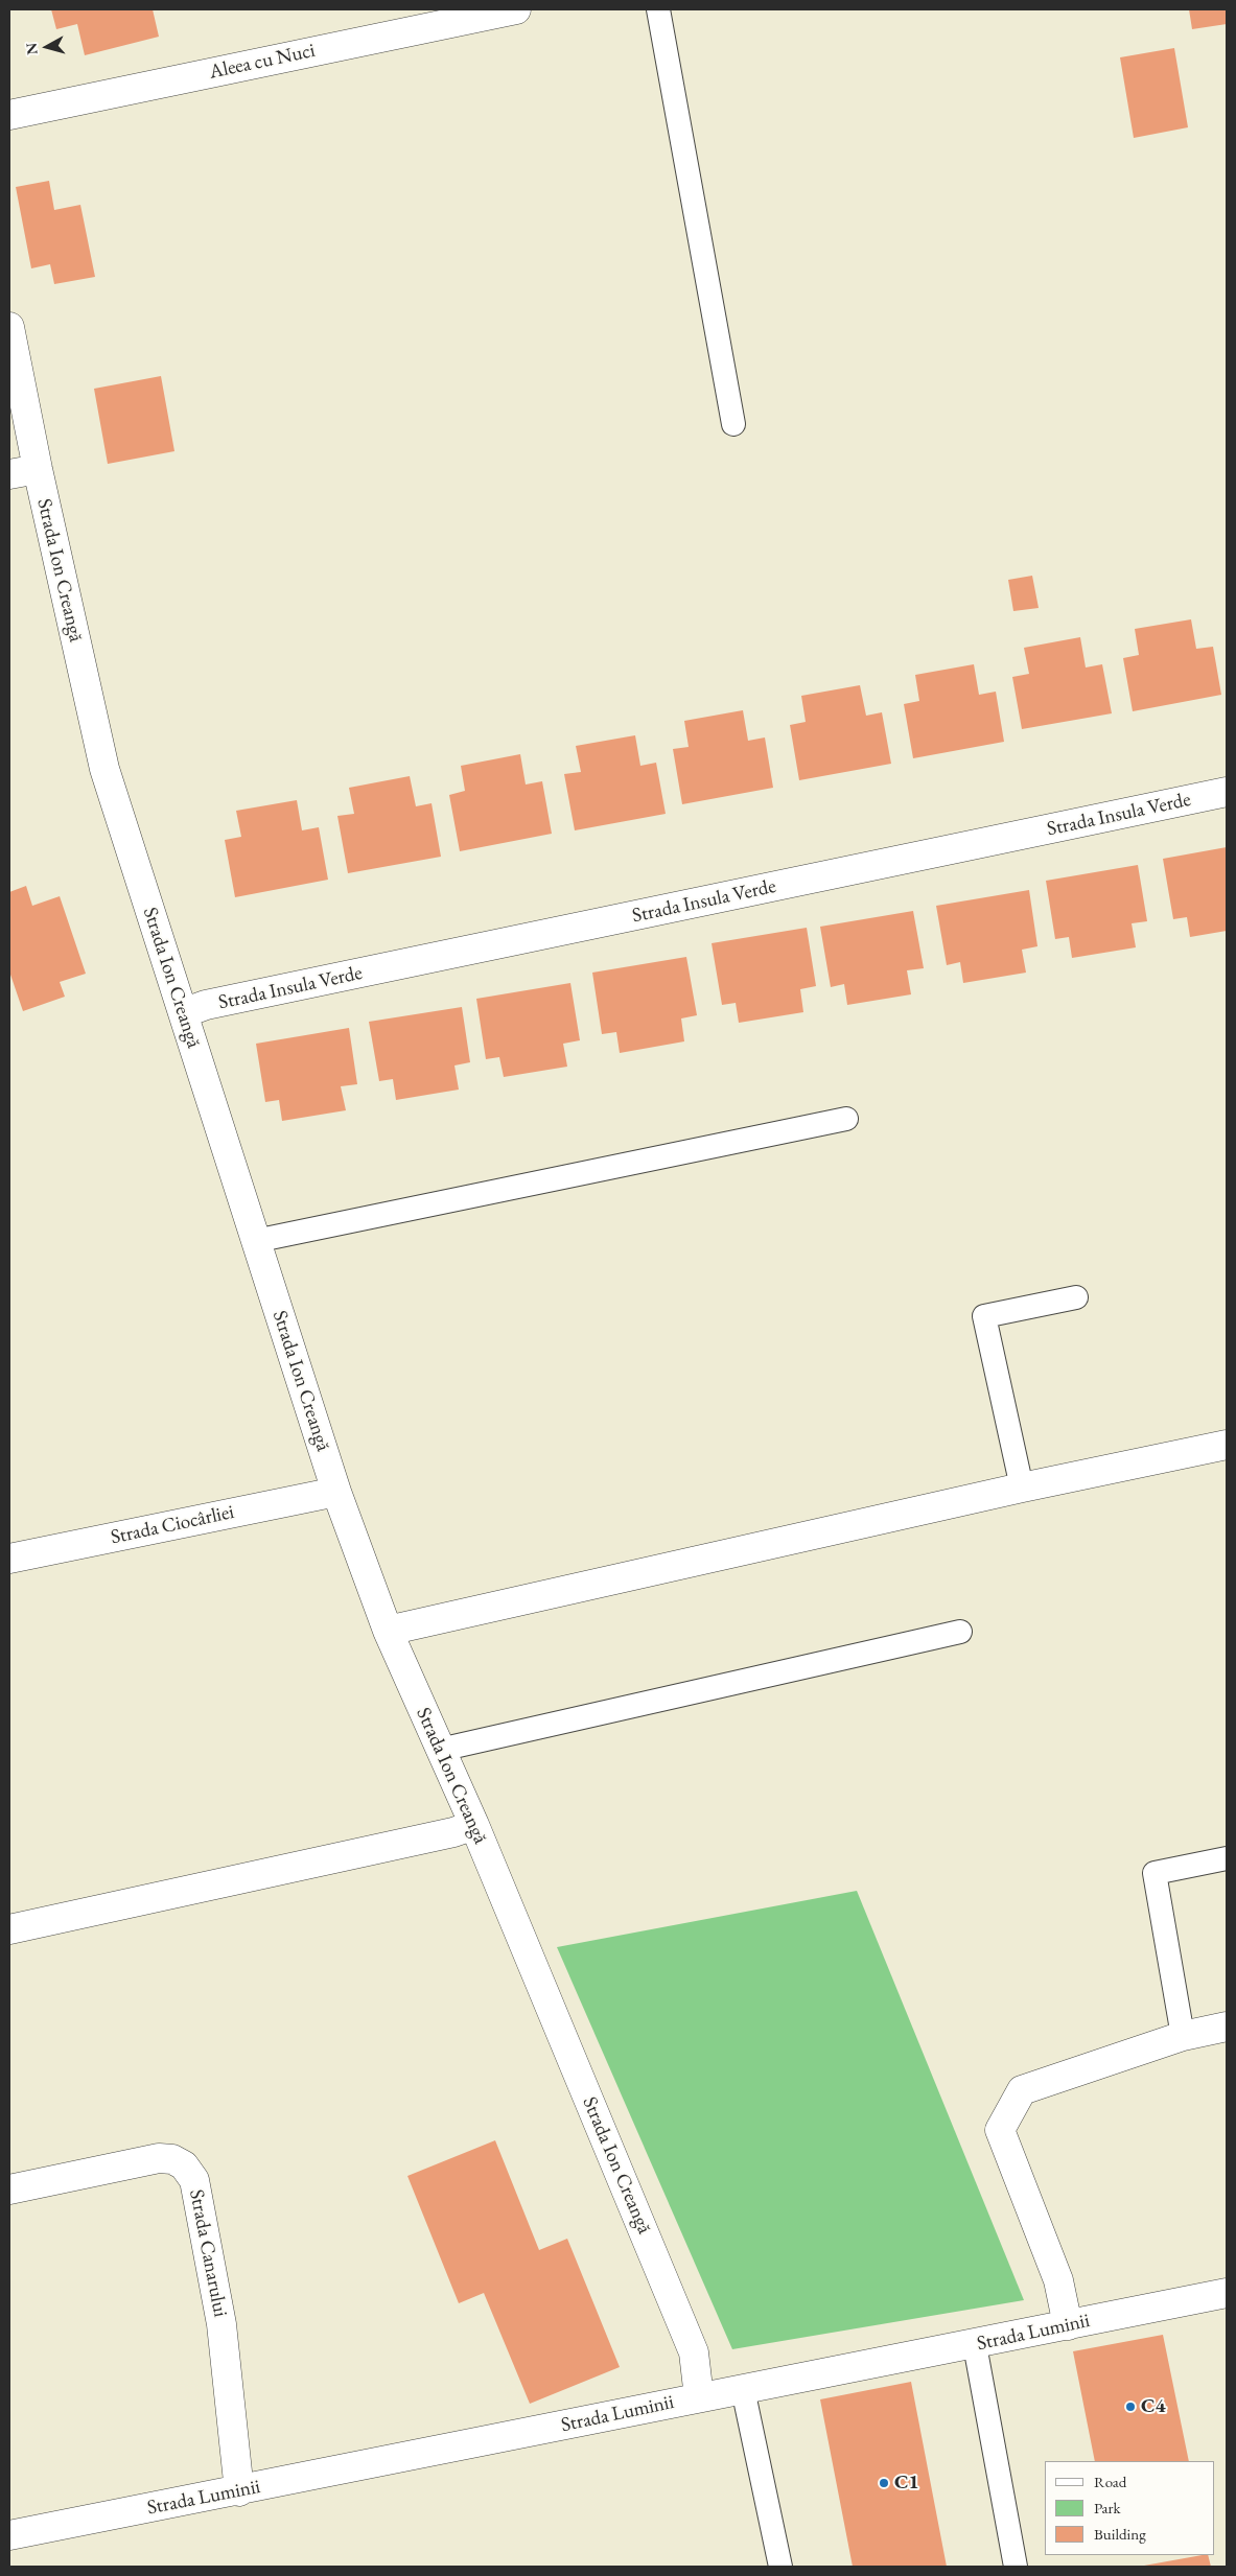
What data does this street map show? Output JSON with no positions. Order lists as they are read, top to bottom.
{
  "streets": {
    "street": [
      "Aleea cu Nuci",
      "Strada Ion Creangă",
      "Strada Insula Verde",
      "Strada Ciocârliei",
      "Strada Canarului",
      "Strada Luminii"
    ]
  },
  "crossings": [
    ["Strada Ion Creangă", "Strada Insula Verde"],
    ["Strada Ion Creangă", "Strada Ciocârliei"],
    ["Strada Ion Creangă", "Strada Luminii"],
    ["Strada Canarului", "Strada Luminii"]
  ],
  "places": ["C4", "C1"],
  "legend": ["Road", "Park", "Building"],
  "north": "left"
}
